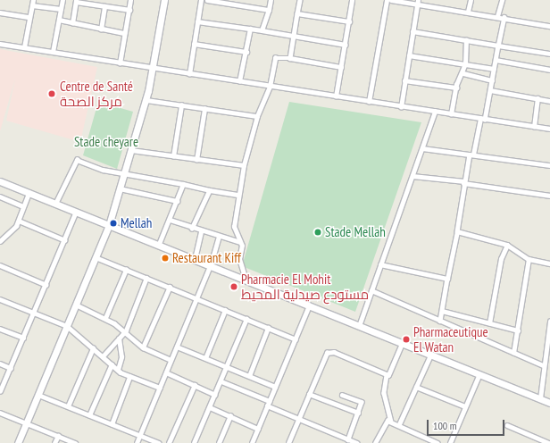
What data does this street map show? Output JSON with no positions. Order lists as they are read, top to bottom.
{
  "parks": ["Stade cheyare"],
  "places": [
    "Centre de Santé مركز الصحة",
    "Mellah",
    "Stade Mellah",
    "Restaurant Kiff",
    "Pharmacie El Mohit مستودع صيدلية المحيط",
    "Pharmaceutique El Watan"
  ],
  "scale_bar": "100 m"
}
